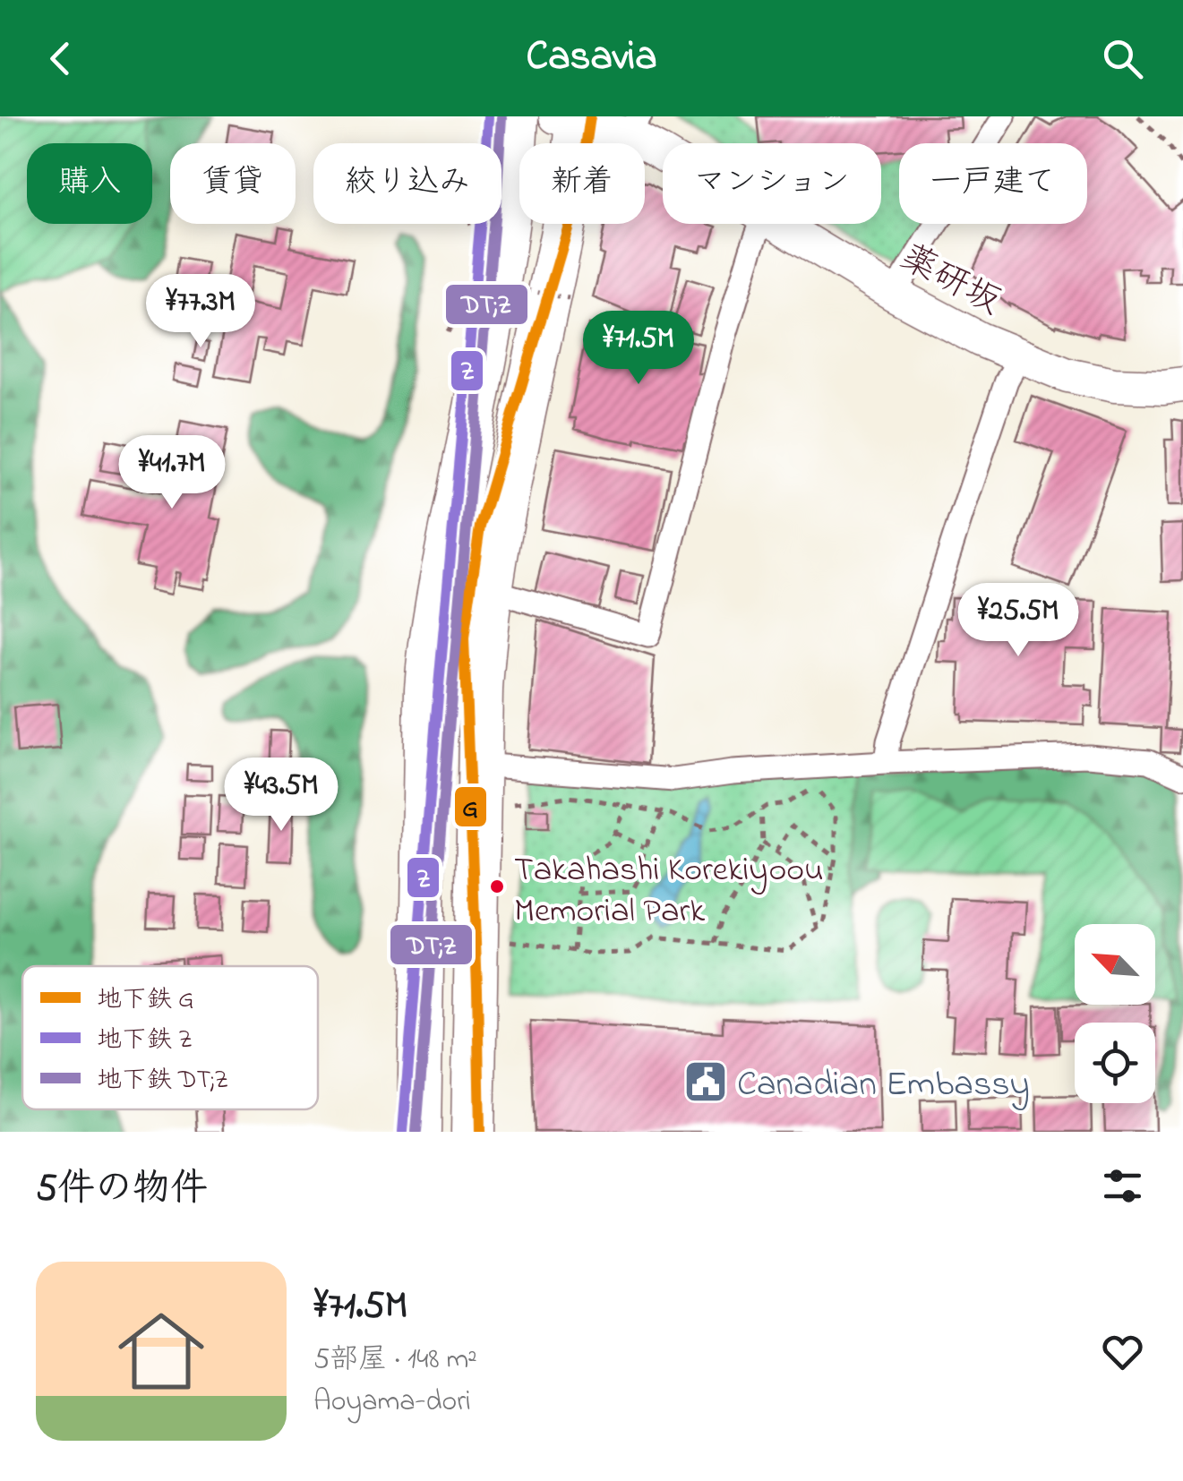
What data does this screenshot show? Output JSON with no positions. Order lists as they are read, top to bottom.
{
  "streets": {
    "street": ["薬研坂"]
  },
  "places": {
    "other": ["Takahashi Korekiyoou Memorial Park"],
    "public building": ["Canadian Embassy"]
  },
  "lines": ["metro line G", "metro line Z", "metro line DT;Z"],
  "legend": ["地下鉄 G", "地下鉄 Z", "地下鉄 DT;Z"],
  "north": "top left",
  "page": {
    "header": "Casavia",
    "chip": [
      "購入",
      "賃貸",
      "絞り込み",
      "新着",
      "マンション",
      "一戸建て"
    ],
    "price": [
      "¥77.3M",
      "¥71.5M",
      "¥41.7M",
      "¥25.5M",
      "¥43.5M"
    ],
    "heading": "5件の物件",
    "list": [
      {
        "name": "¥71.5M",
        "note": "5部屋 · 148 m² · Aoyama-dori"
      }
    ]
  }
}
